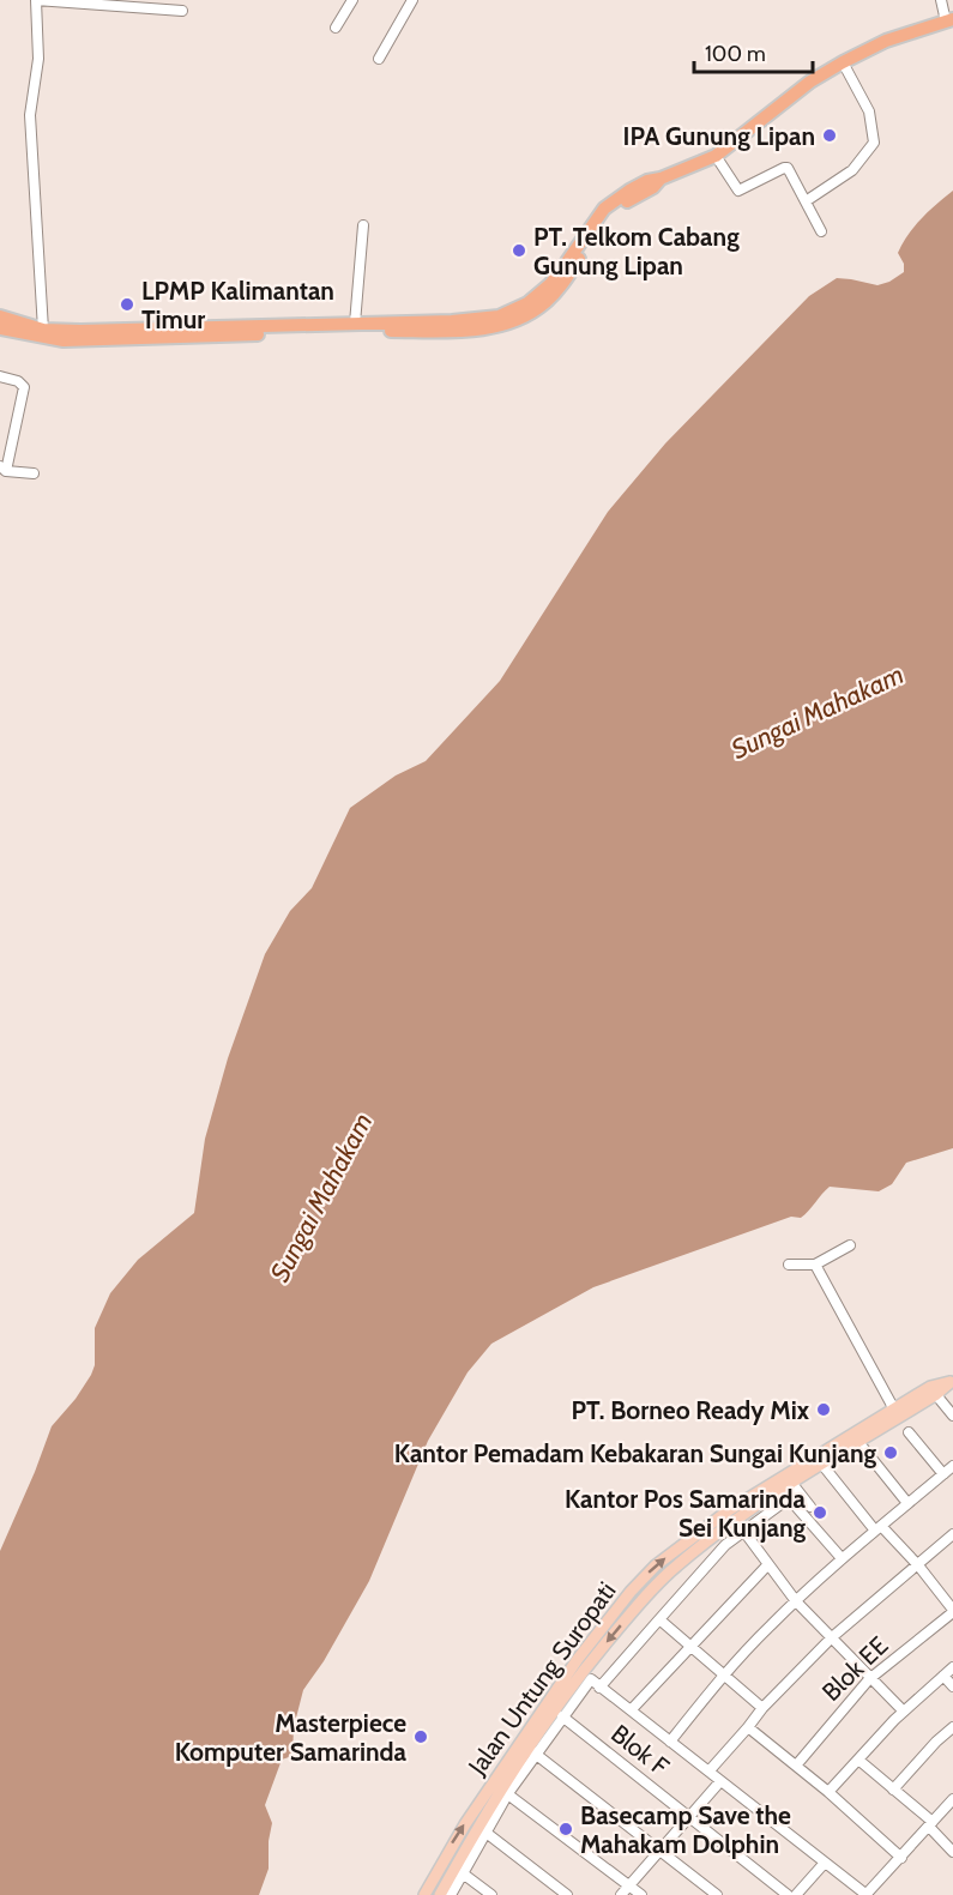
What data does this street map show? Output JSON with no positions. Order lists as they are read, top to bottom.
{
  "streets": {
    "main road": ["Jalan Untung Suropati"],
    "street": ["Blok EE", "Blok F"]
  },
  "water": ["Sungai Mahakam"],
  "places": [
    "IPA Gunung Lipan",
    "PT. Telkom Cabang Gunung Lipan",
    "LPMP Kalimantan Timur",
    "PT. Borneo Ready Mix",
    "Kantor Pemadam Kebakaran Sungai Kunjang",
    "Kantor Pos Samarinda Sei Kunjang",
    "Masterpiece Komputer Samarinda",
    "Basecamp Save the Mahakam Dolphin"
  ],
  "scale_bar": "100 m"
}
